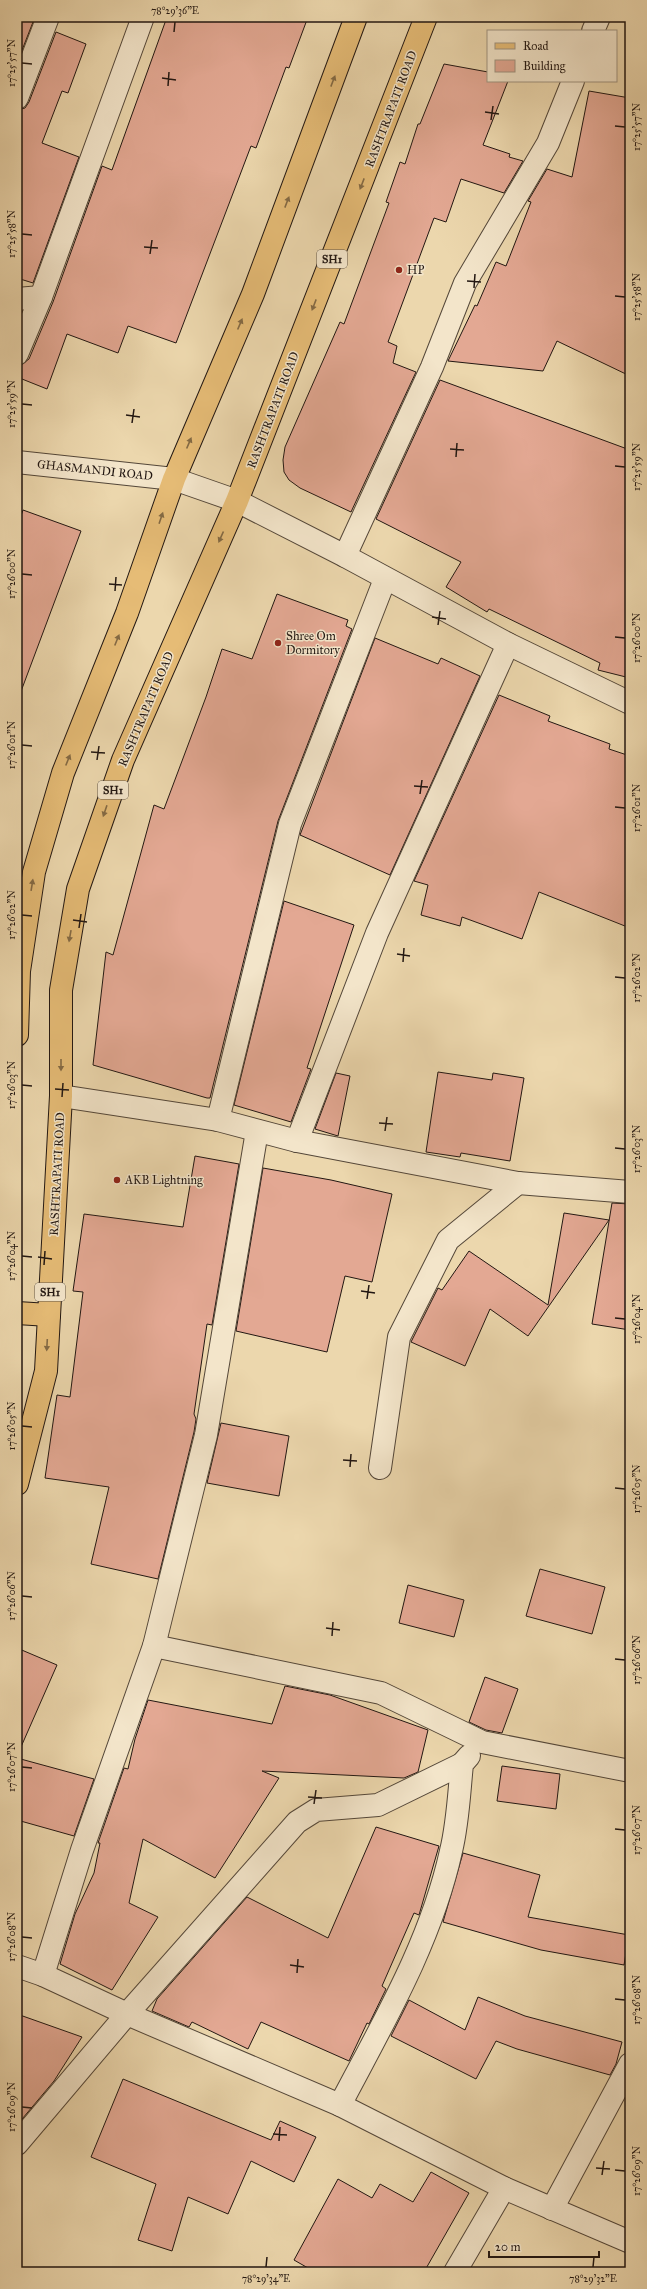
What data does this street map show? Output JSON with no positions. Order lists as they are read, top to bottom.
{
  "streets": {
    "main road": ["RASHTRAPATI ROAD", "SH1"],
    "street": ["GHASMANDI ROAD"]
  },
  "crossings": [
    ["RASHTRAPATI ROAD", "GHASMANDI ROAD"]
  ],
  "places": ["HP", "Shree Om Dormitory", "AKB Lightning"],
  "legend": ["Road", "Building"],
  "scale_bar": "20 m",
  "coordinates": [
    "78°29'36\"E",
    "17°25'57\"N",
    "17°25'58\"N",
    "17°25'59\"N",
    "17°26'00\"N",
    "17°26'01\"N",
    "17°26'02\"N",
    "17°26'03\"N",
    "17°26'04\"N",
    "17°26'05\"N",
    "17°26'06\"N",
    "17°26'07\"N",
    "17°26'08\"N",
    "17°26'09\"N",
    "78°29'34\"E",
    "78°29'32\"E"
  ]
}
